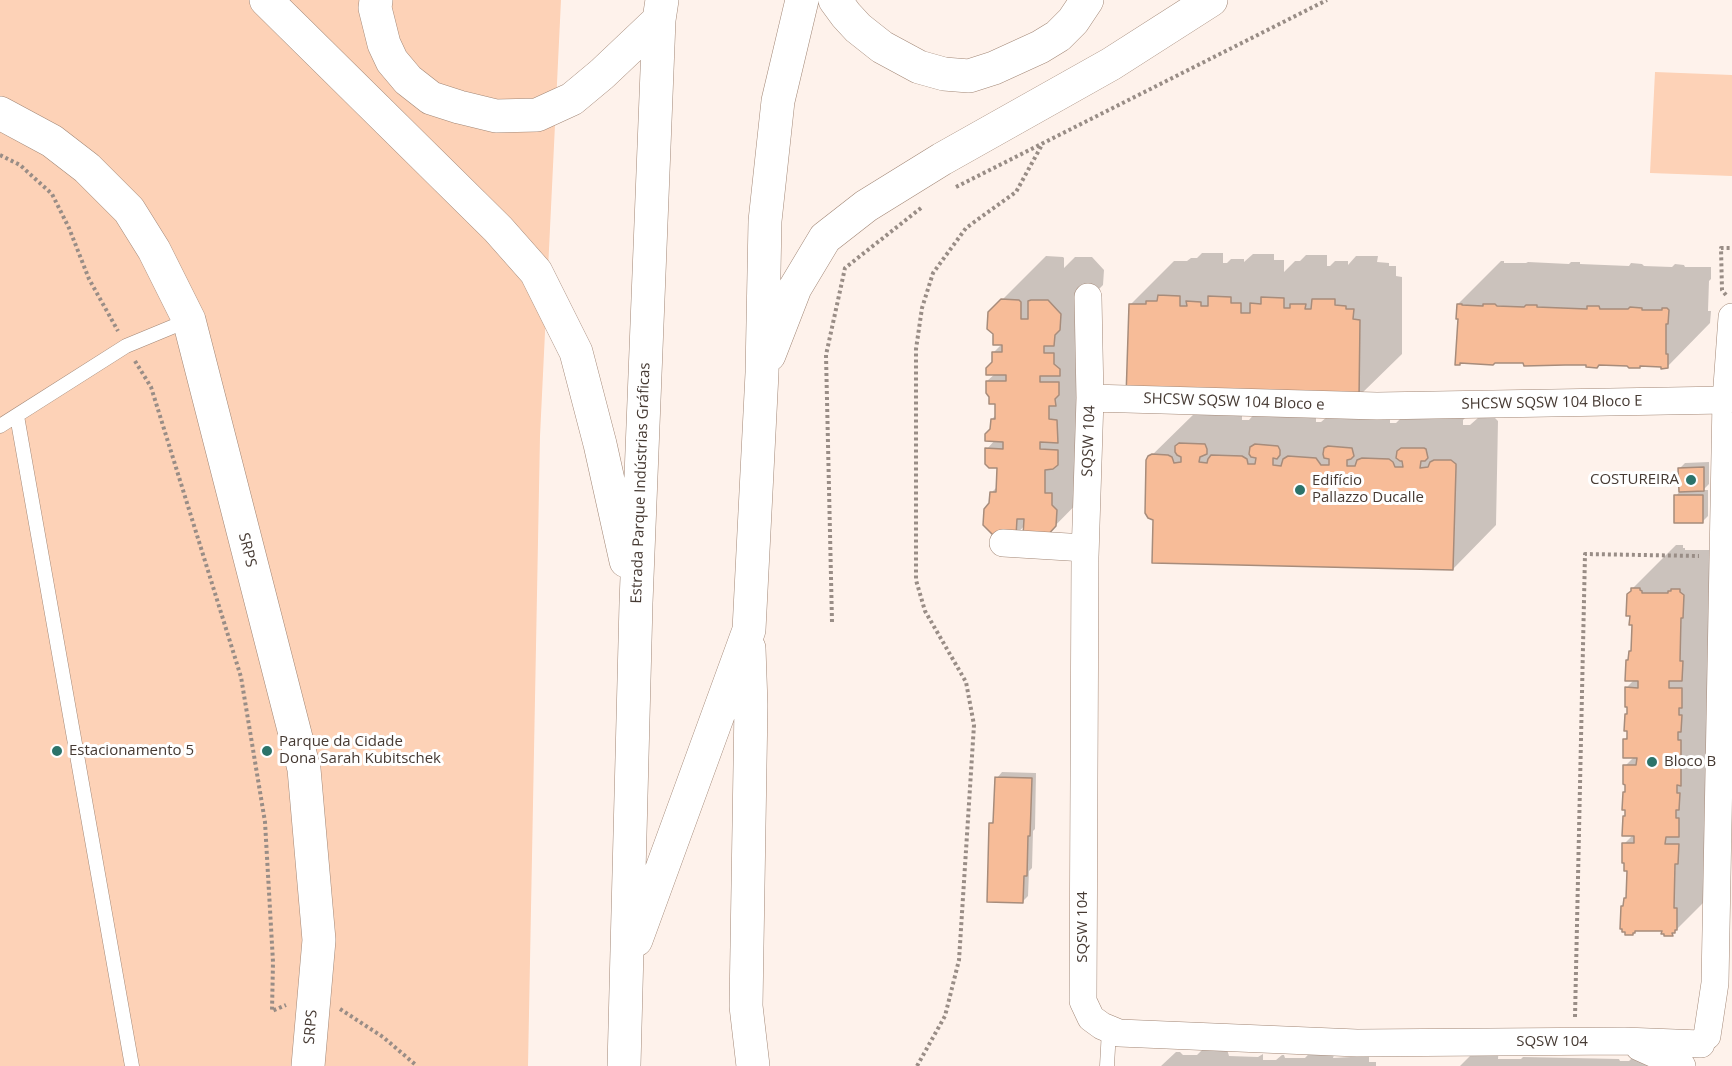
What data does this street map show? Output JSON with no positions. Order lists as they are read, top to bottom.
{
  "streets": {
    "main road": ["Estrada Parque Indústrias Gráficas", "SRPS"],
    "street": ["SHCSW SQSW 104 Bloco e", "SHCSW SQSW 104 Bloco E", "SQSW 104"]
  },
  "crossings": [
    ["SHCSW SQSW 104 Bloco e", "SHCSW SQSW 104 Bloco E"],
    ["SHCSW SQSW 104 Bloco e", "SQSW 104"]
  ],
  "places": [
    "COSTUREIRA",
    "Edifício Pallazzo Ducalle",
    "Estacionamento 5",
    "Parque da Cidade Dona Sarah Kubitschek",
    "Bloco B"
  ]
}
